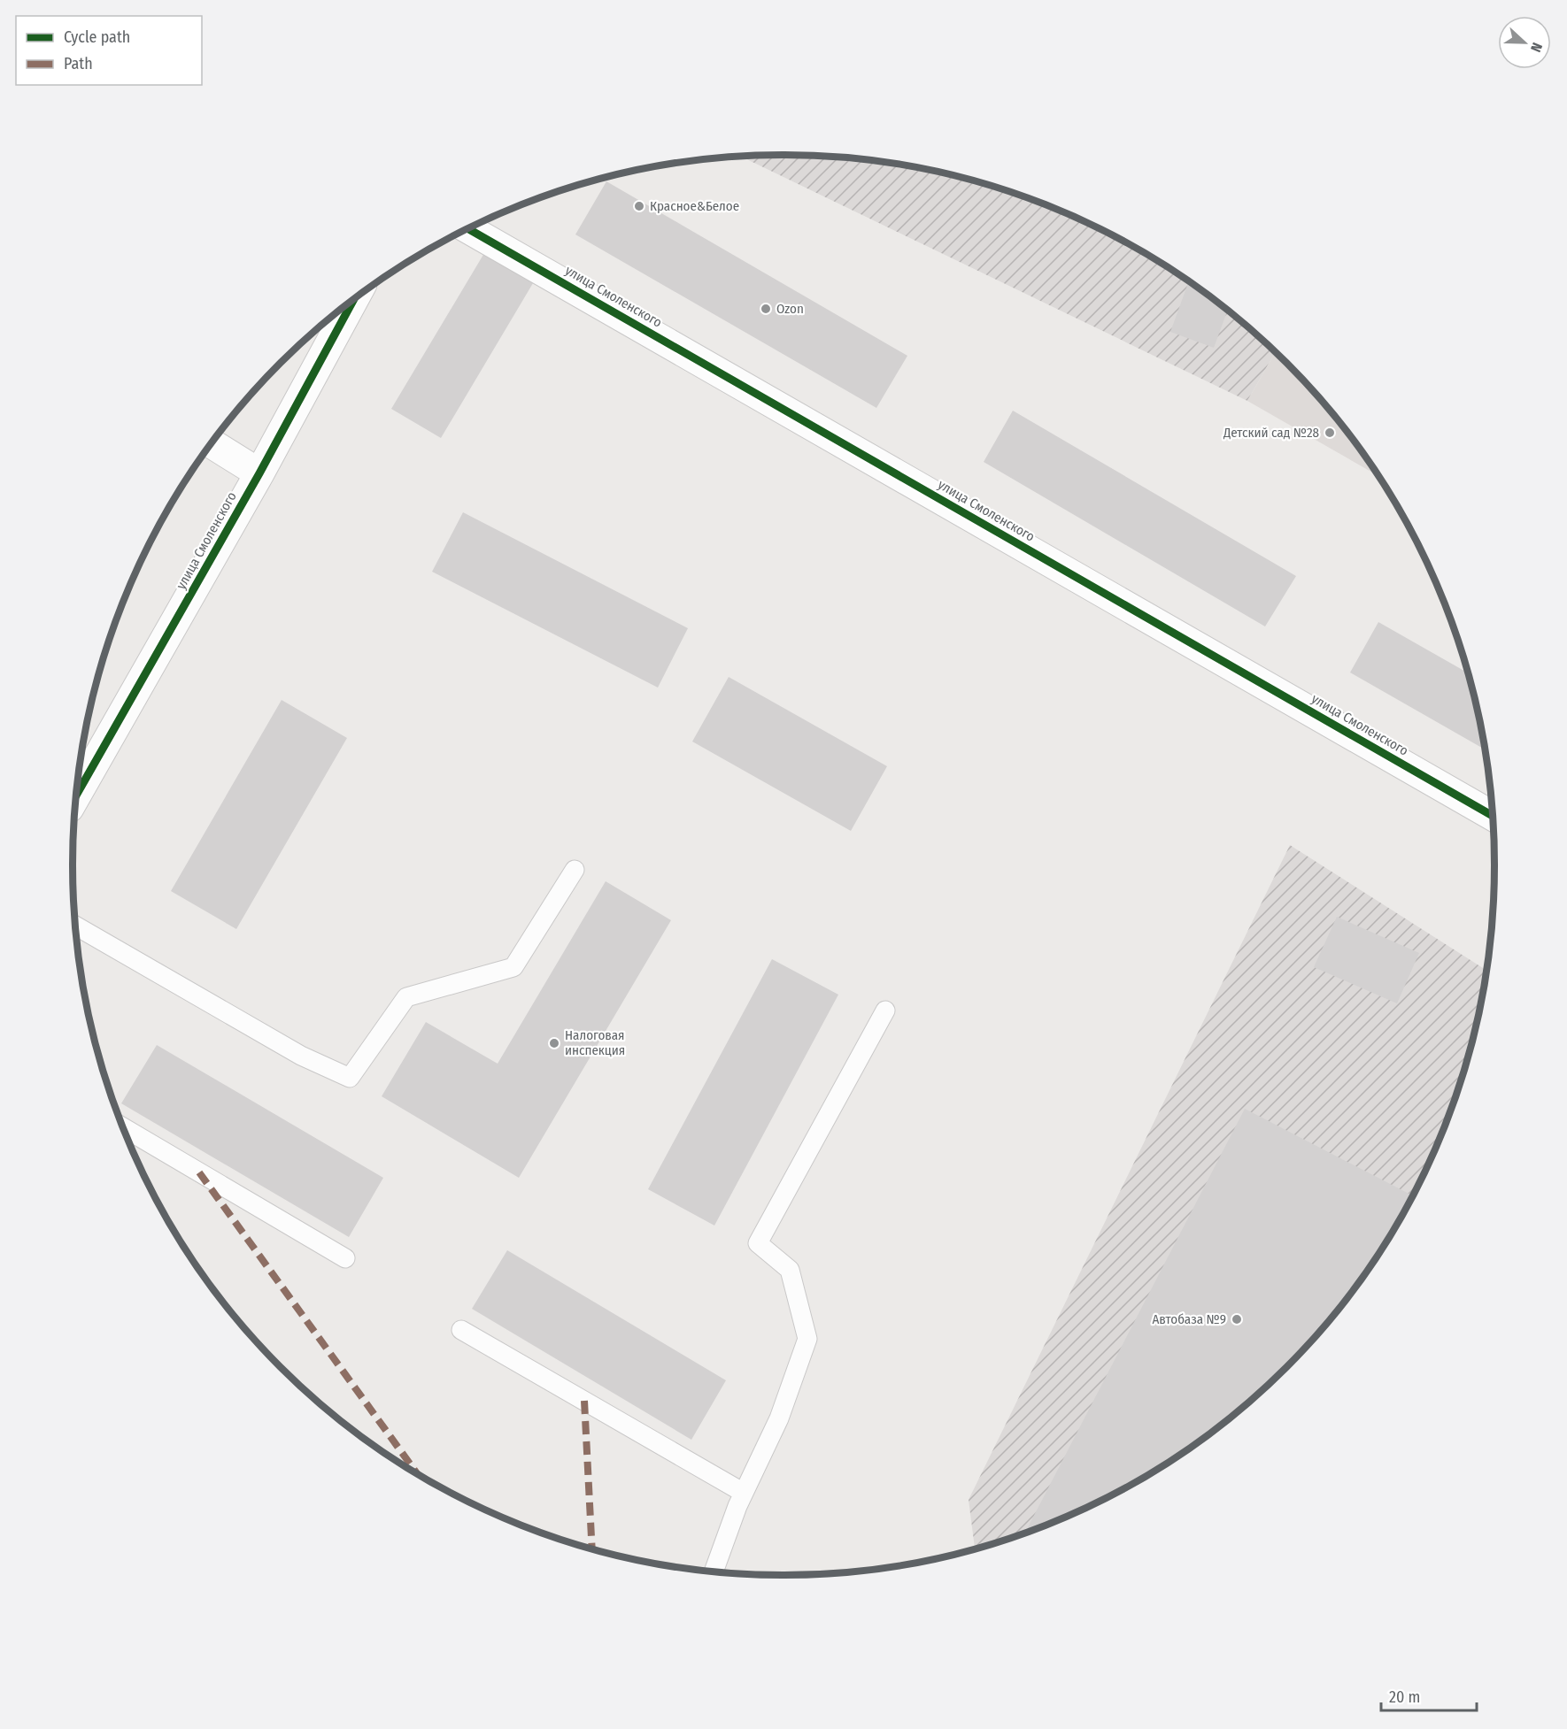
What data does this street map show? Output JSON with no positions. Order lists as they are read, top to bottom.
{
  "streets": {
    "street": ["улица Смоленского"]
  },
  "places": [
    "Красное&Белое",
    "Ozon",
    "Детский сад №28",
    "Налоговая инспекция",
    "Автобаза №9"
  ],
  "legend": ["Cycle path", "Path"],
  "scale_bar": "20 m",
  "north": "right"
}
